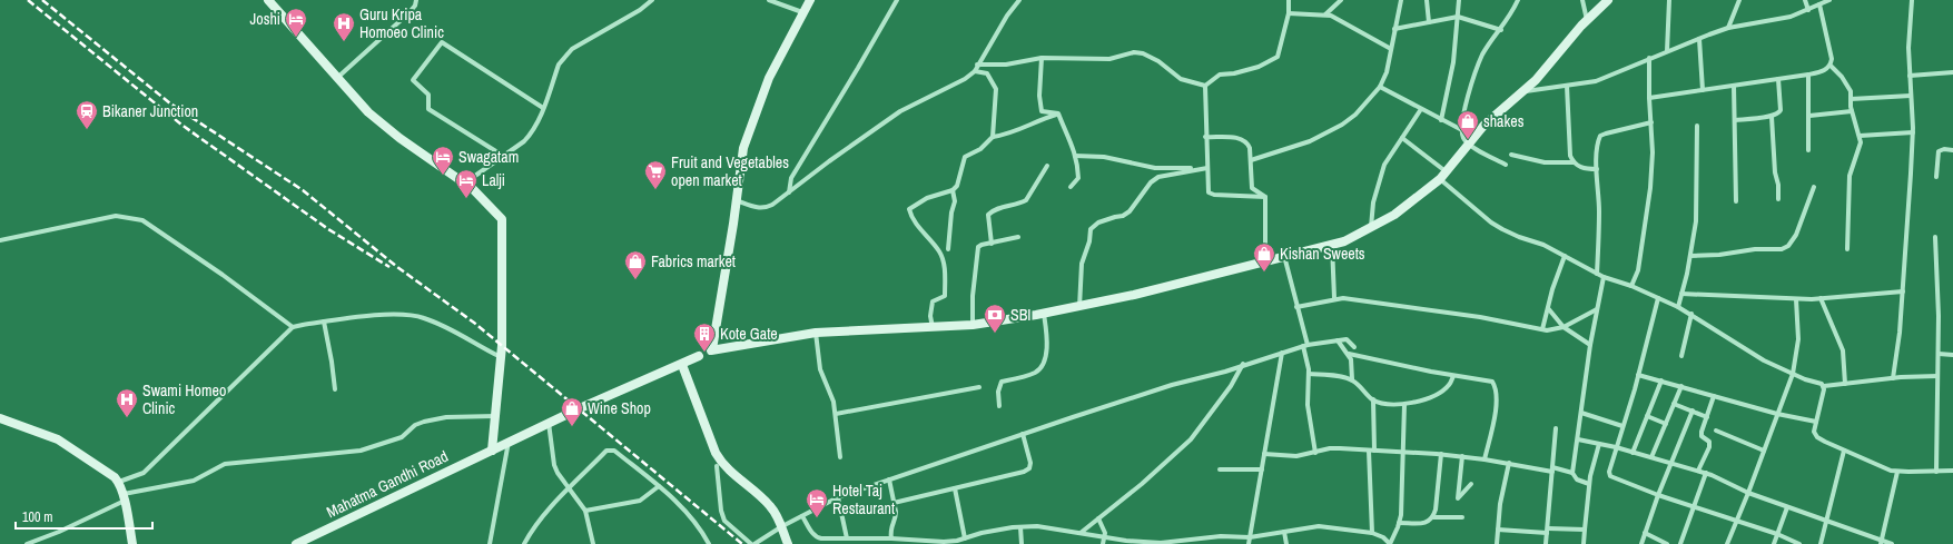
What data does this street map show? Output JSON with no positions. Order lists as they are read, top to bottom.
{
  "streets": {
    "street": ["Mahatma Gandhi Road"]
  },
  "places": {
    "hotel": [
      "Joshi",
      "Swagatam",
      "Lalji",
      "Hotel Taj Restaurant"
    ],
    "hospital": ["Guru Kripa Homoeo Clinic", "Swami Homeo Clinic"],
    "station": ["Bikaner Junction"],
    "shop": [
      "shakes",
      "Kishan Sweets",
      "Fabrics market",
      "Wine Shop"
    ],
    "supermarket": ["Fruit and Vegetables open market"],
    "bank": ["SBI"],
    "building": ["Kote Gate"]
  },
  "scale_bar": "100 m"
}
